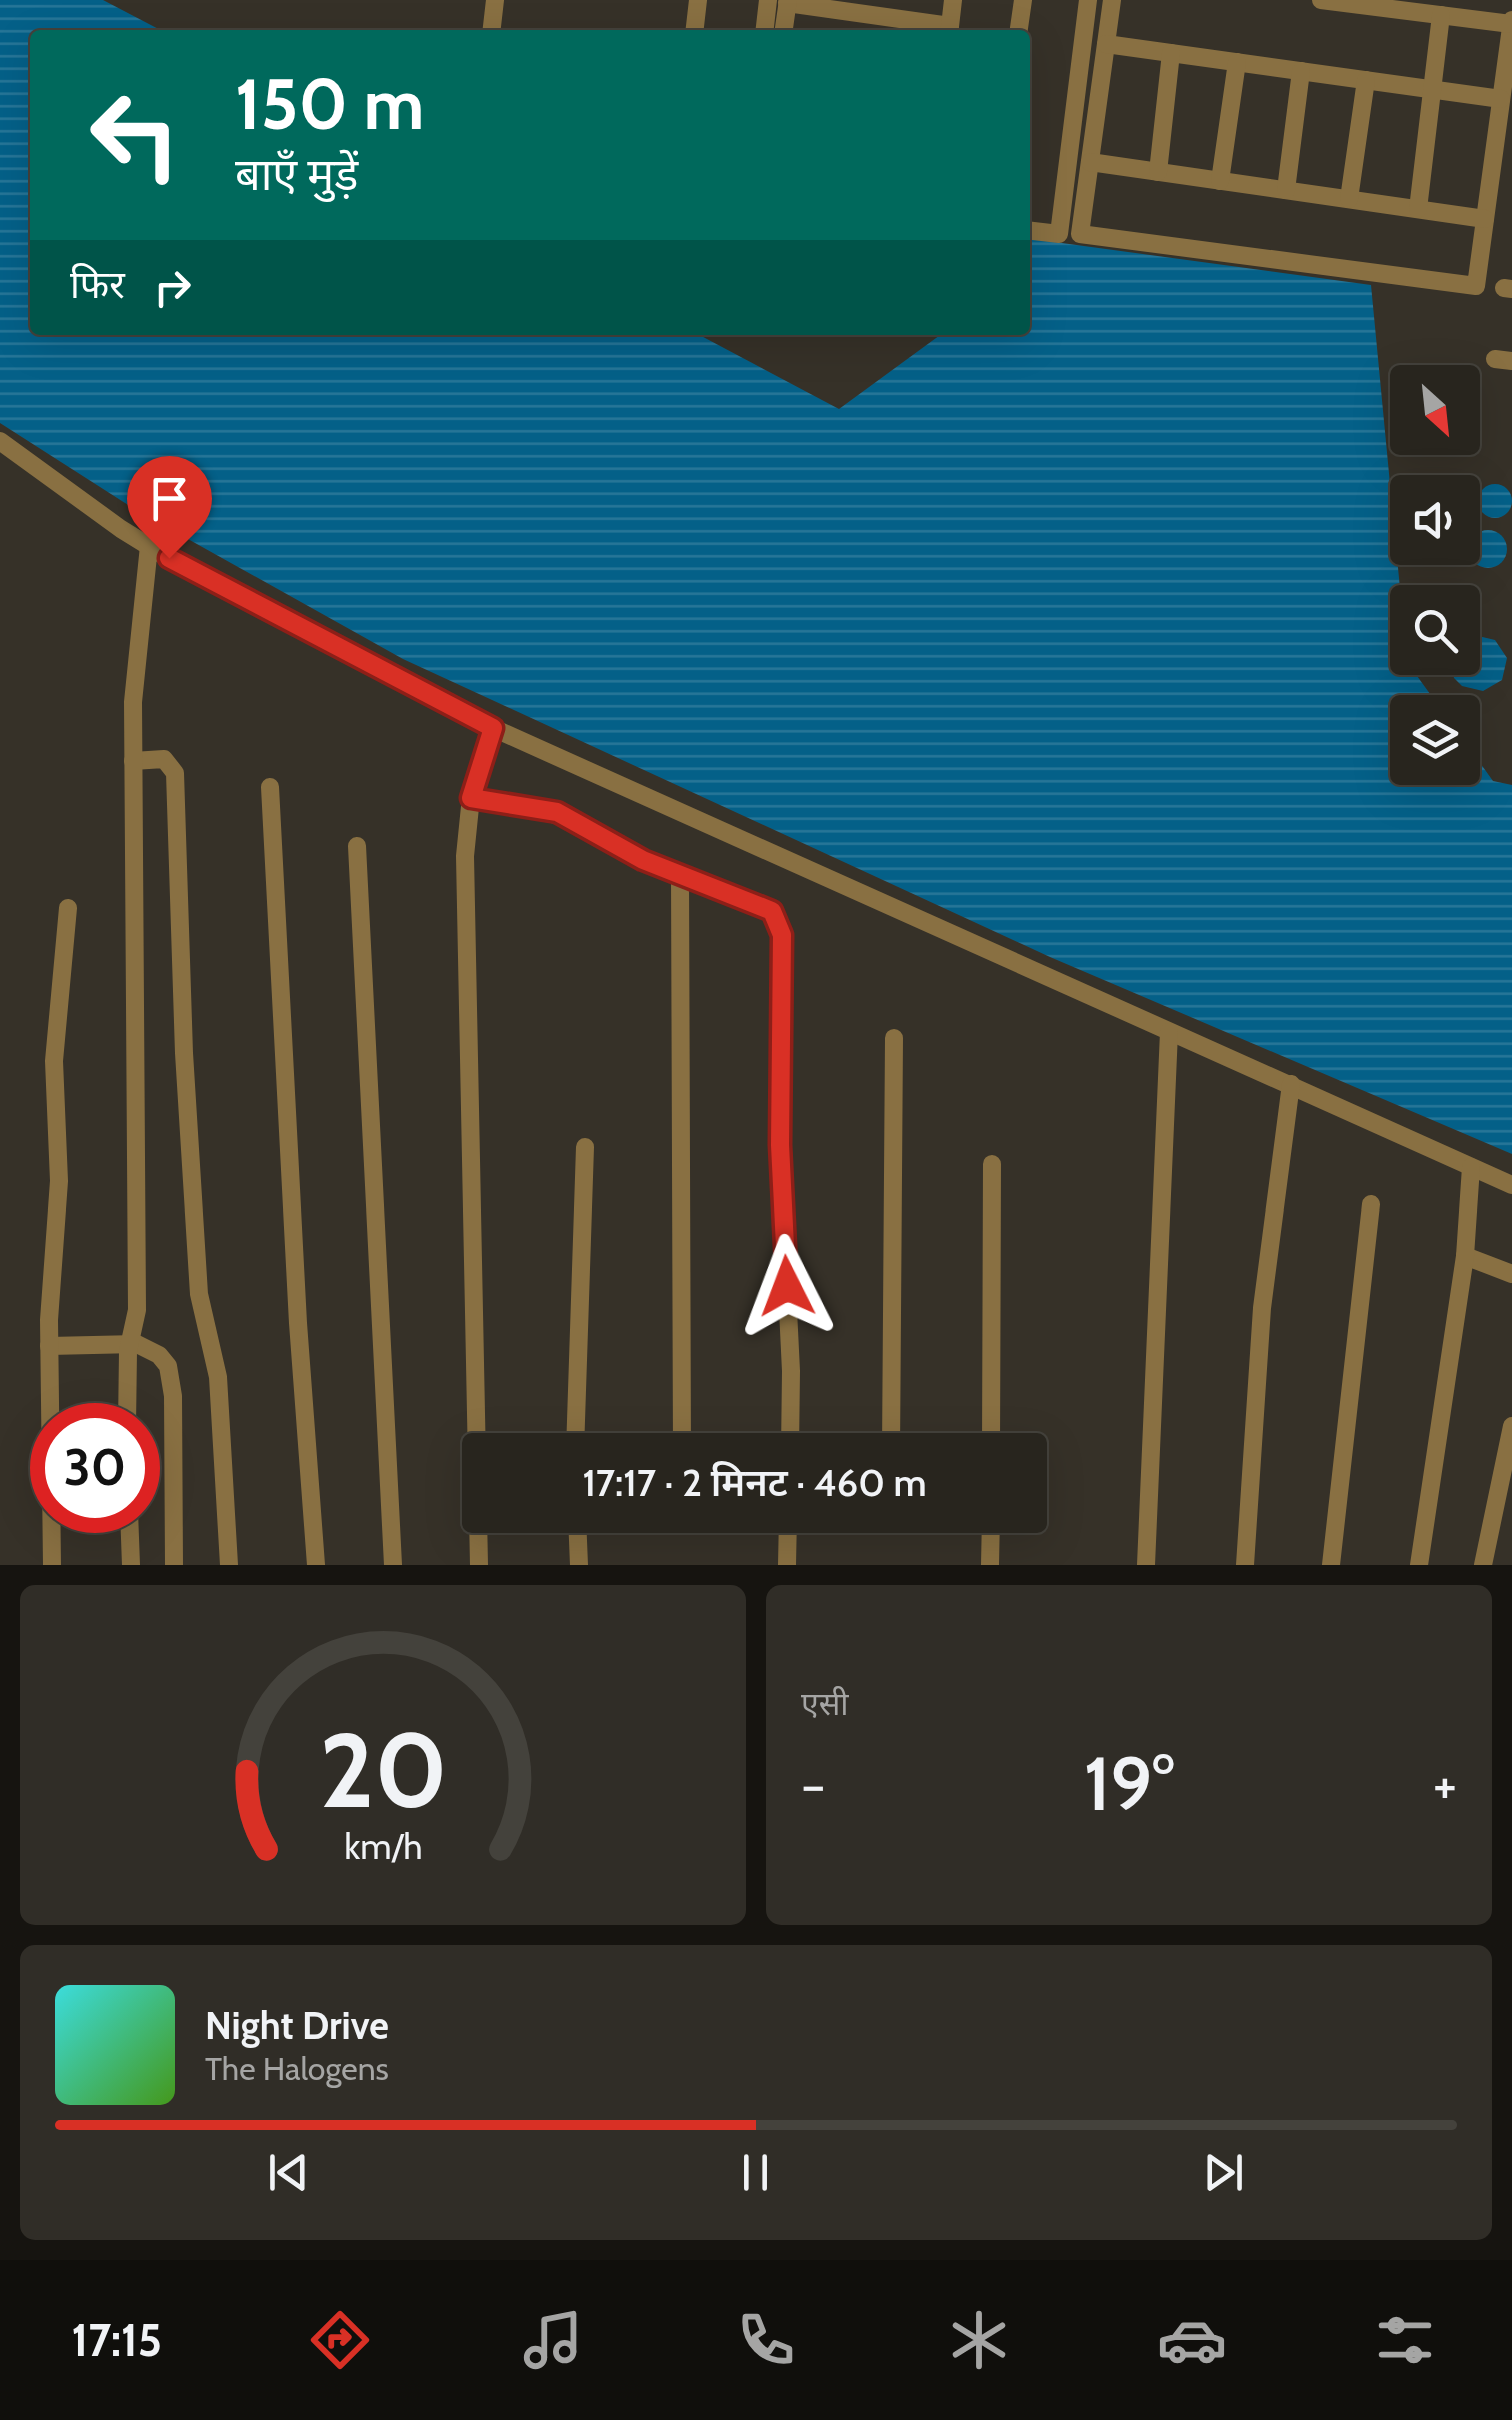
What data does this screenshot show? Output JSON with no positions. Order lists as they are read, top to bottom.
{
  "north": "bottom right",
  "page": {
    "turn": ["150 m", "बाएँ मुड़ें"],
    "then": "फिर",
    "limit": "30",
    "trip": "17:17 · 2 मिनट · 460 m",
    "tile": "एसी",
    "heat": ["−", "19°", "+"],
    "song": ["Night Drive", "The Halogens"],
    "tabs": "17:15",
    "gauge": ["20", "km/h"]
  }
}
